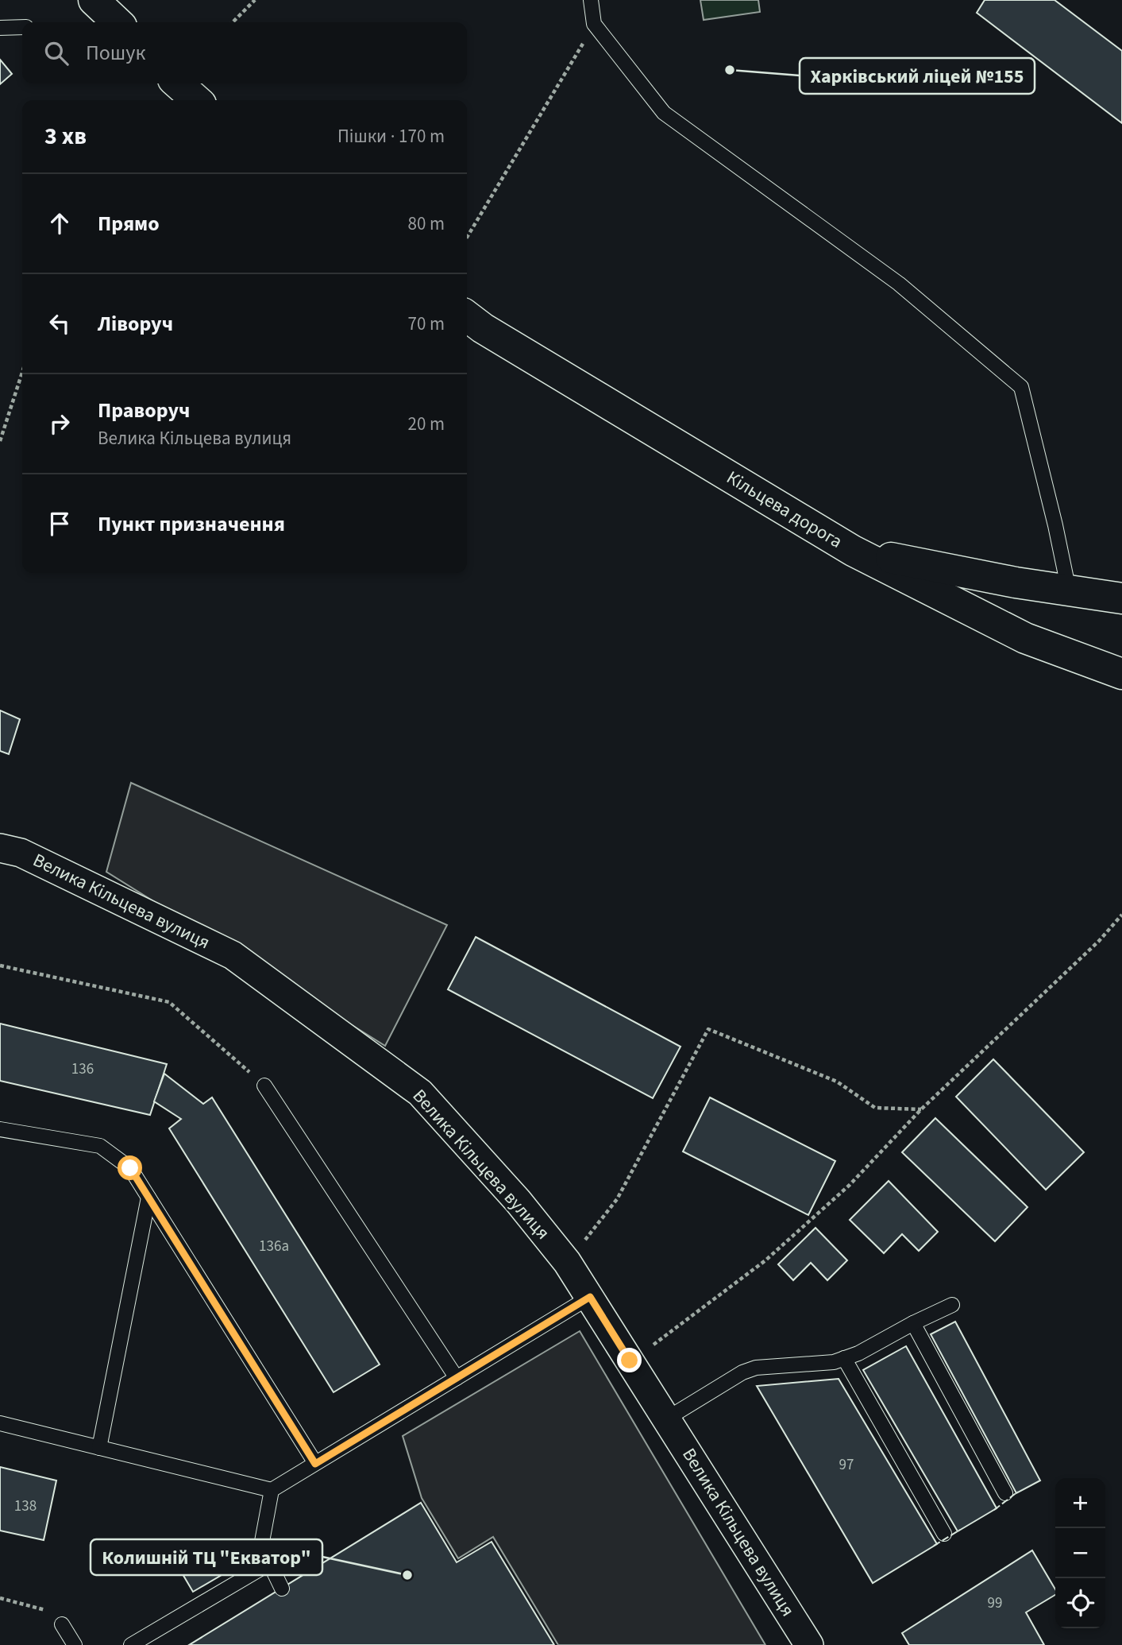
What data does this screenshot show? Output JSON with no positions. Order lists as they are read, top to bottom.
{
  "streets": {
    "highway": ["Кільцева дорога"],
    "street": ["Велика Кільцева вулиця"]
  },
  "places": ["Харківський ліцей №155", "Колишній ТЦ \"Екватор\""],
  "house_numbers": [
    "136",
    "136а",
    "97",
    "138",
    "99"
  ],
  "page": {
    "search": "Пошук",
    "heading": ["3 хв", "Пішки · 170 m"],
    "list": [
      ["Прямо", "80 m"],
      ["Ліворуч", "70 m"],
      ["Праворуч", "Велика Кільцева вулиця", "20 m"],
      "Пункт призначення"
    ],
    "map_buttons": ["+", "−"]
  }
}
